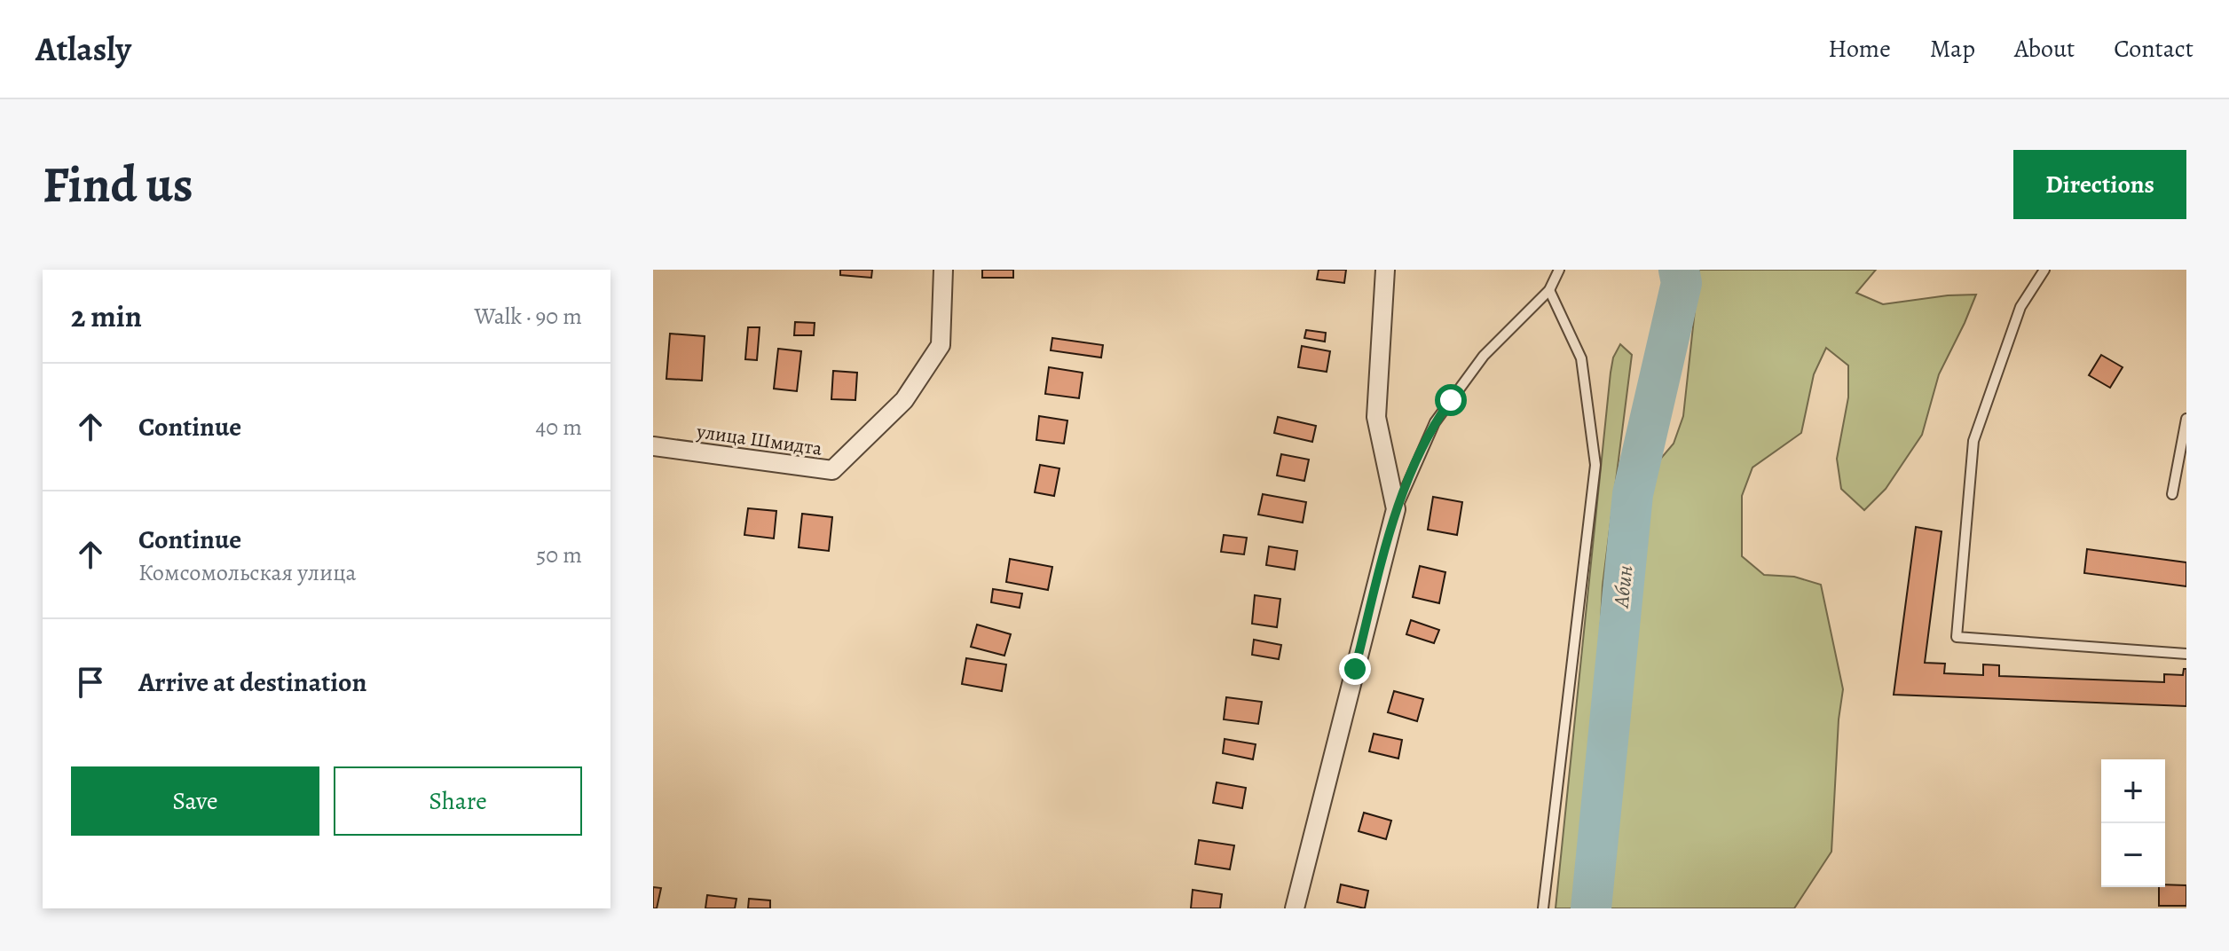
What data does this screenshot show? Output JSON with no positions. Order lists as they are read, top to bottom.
{
  "streets": {
    "street": ["улица Шмидта"]
  },
  "water": ["Абин"],
  "page": {
    "header": "Atlasly",
    "nav": [
      "Home",
      "Map",
      "About",
      "Contact"
    ],
    "buttons": [
      "Directions",
      ["Save", "Share"]
    ],
    "title": "Find us",
    "heading": ["2 min", "Walk · 90 m"],
    "list": [
      ["Continue", "40 m"],
      ["Continue", "Комсомольская улица", "50 m"],
      "Arrive at destination"
    ],
    "map_buttons": ["+", "−"]
  }
}
